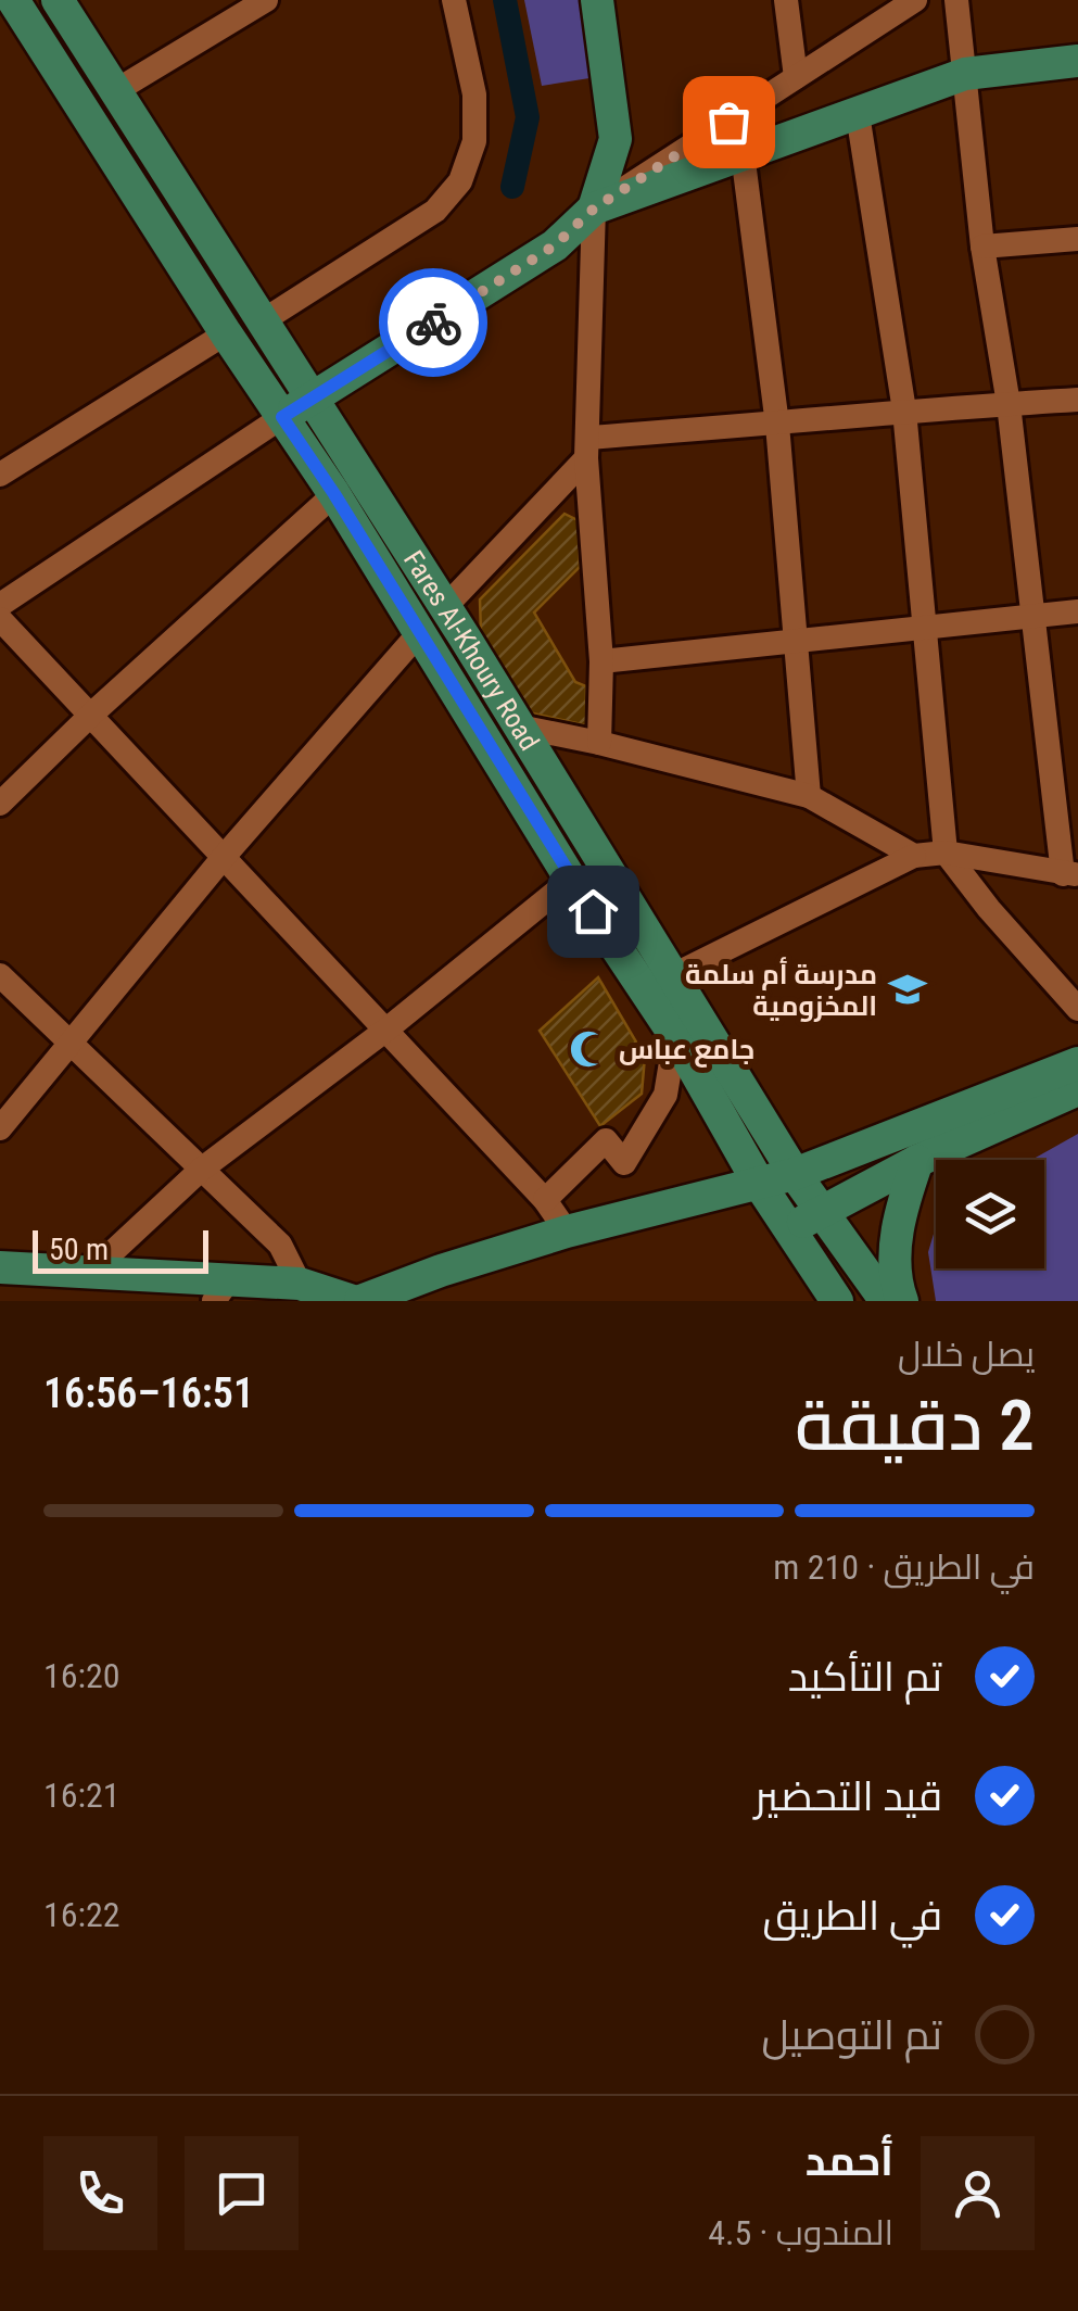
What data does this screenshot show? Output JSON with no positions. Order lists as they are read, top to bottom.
{
  "streets": {
    "main road": ["Fares Al-Khoury Road"]
  },
  "places": {
    "school or university": ["مدرسة أم سلمة المخزومية"],
    "mosque": ["جامع عباس"]
  },
  "scale_bar": "50 m",
  "page": {
    "scale": "50 m",
    "heading": ["2 دقيقة", "يصل خلال", "16:51–16:56"],
    "panel": ["أحمد", "المندوب · 4.5"],
    "bar": "في الطريق · 210 m",
    "list": [
      ["تم التأكيد", "16:20"],
      ["قيد التحضير", "16:21"],
      ["في الطريق", "16:22"],
      "تم التوصيل"
    ]
  }
}
